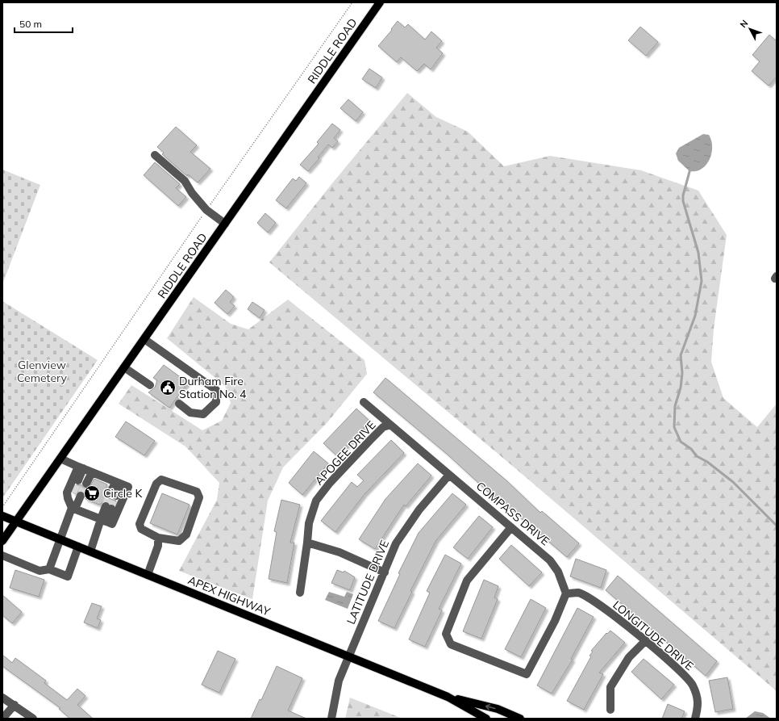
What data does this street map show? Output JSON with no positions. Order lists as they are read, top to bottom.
{
  "streets": {
    "main road": ["RIDDLE ROAD", "APEX HIGHWAY"],
    "street": [
      "APOGEE DRIVE",
      "COMPASS DRIVE",
      "LATITUDE DRIVE",
      "LONGITUDE DRIVE"
    ]
  },
  "crossings": [
    ["RIDDLE ROAD", "APEX HIGHWAY"],
    ["APOGEE DRIVE", "COMPASS DRIVE"],
    ["COMPASS DRIVE", "LATITUDE DRIVE"],
    ["COMPASS DRIVE", "LONGITUDE DRIVE"],
    ["LATITUDE DRIVE", "APEX HIGHWAY"]
  ],
  "parks": ["Glenview Cemetery"],
  "places": {
    "public building": ["Durham Fire Station No. 4"],
    "supermarket": ["Circle K"]
  },
  "scale_bar": "50 m",
  "north": "top left"
}
